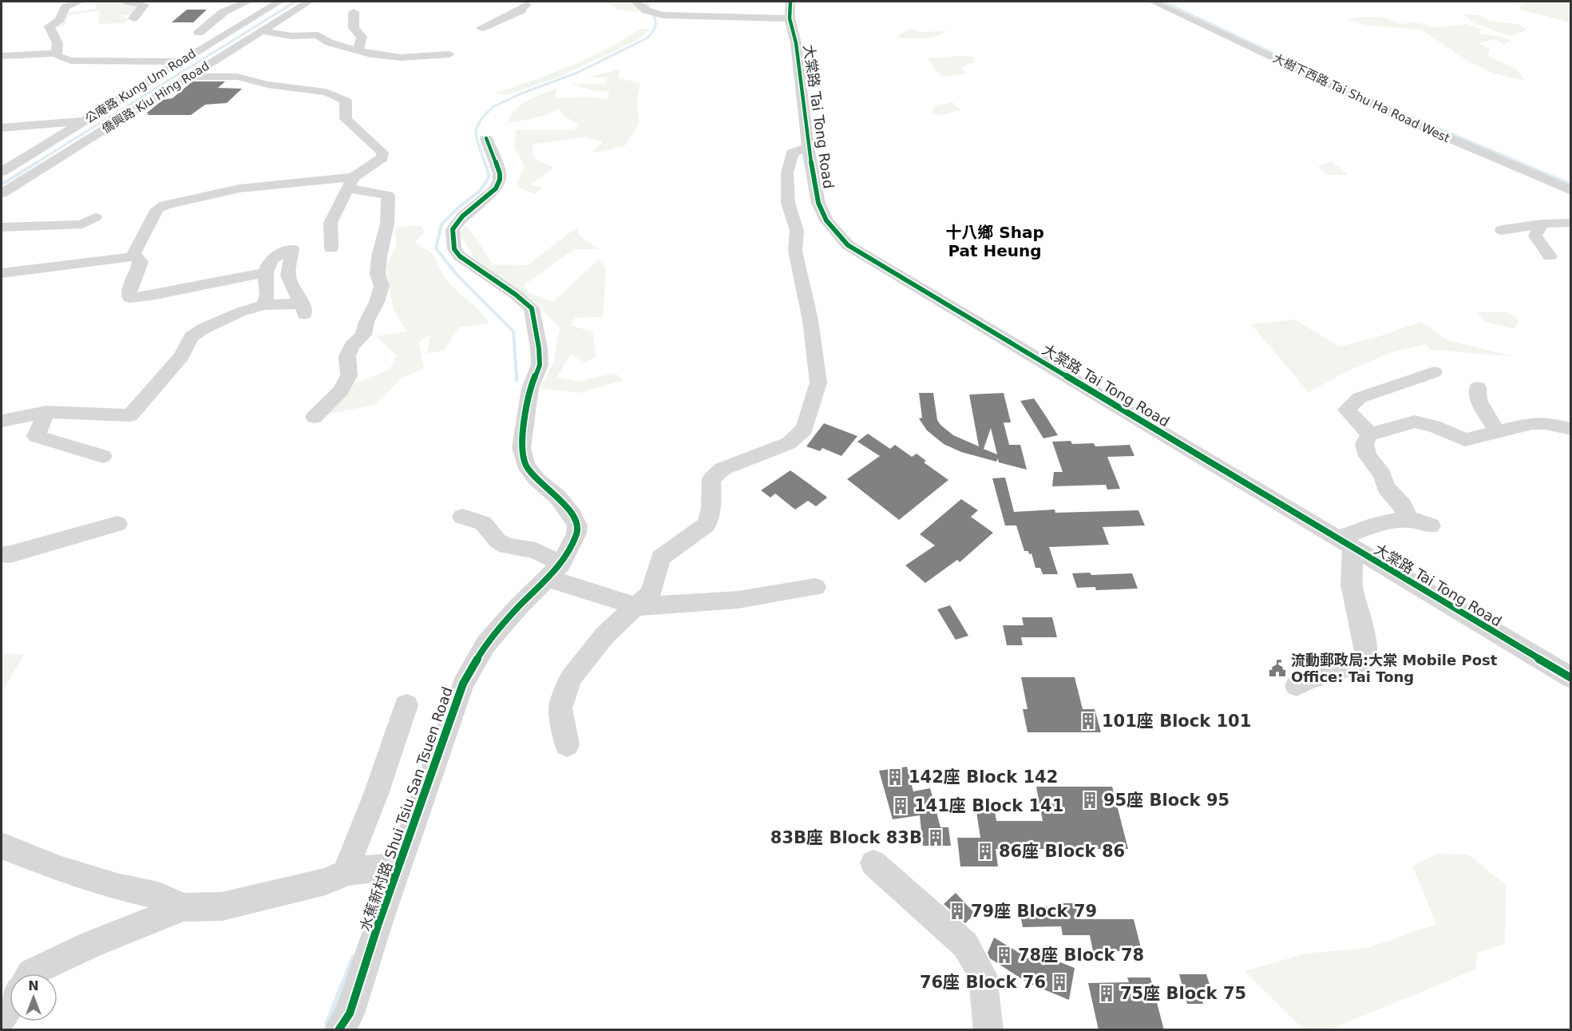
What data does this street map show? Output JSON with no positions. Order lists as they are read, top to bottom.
{
  "streets": {
    "street": [
      "公庵路 Kung Um Road",
      "僑興路 Kiu Hing Road",
      "大樹下西路 Tai Shu Ha Road West",
      "大棠路 Tai Tong Road",
      "水蕉新村路 Shui Tsiu San Tsuen Road"
    ]
  },
  "districts": ["十八鄉 Shap Pat Heung"],
  "places": {
    "public building": ["流動郵政局:大棠 Mobile Post Office: Tai Tong"],
    "building": [
      "101座 Block 101",
      "142座 Block 142",
      "95座 Block 95",
      "141座 Block 141",
      "83B座 Block 83B",
      "86座 Block 86",
      "79座 Block 79",
      "78座 Block 78",
      "76座 Block 76",
      "75座 Block 75"
    ]
  },
  "north": "top"
}
